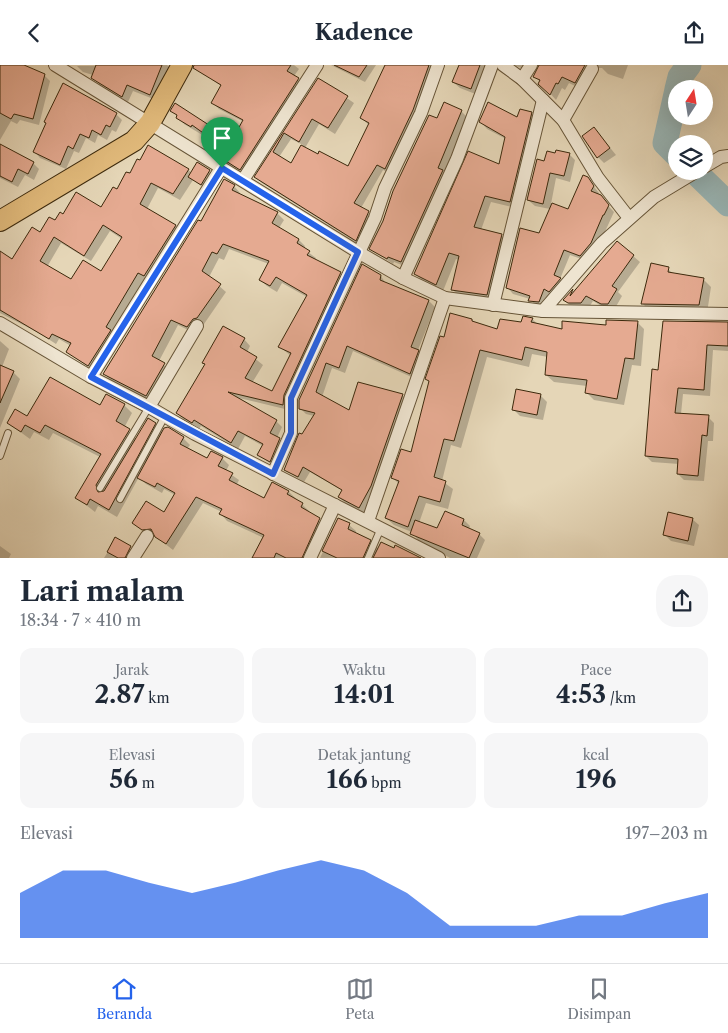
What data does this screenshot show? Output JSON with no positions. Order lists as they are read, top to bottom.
{
  "north": "top",
  "page": {
    "header": "Kadence",
    "heading": ["Lari malam", "18:34 · 7 × 410 m"],
    "stats": [
      ["Jarak", "2.87 km"],
      ["Waktu", "14:01"],
      ["Pace", "4:53 /km"],
      ["Elevasi", "56 m"],
      ["Detak jantung", "166 bpm"],
      ["kcal", "196"]
    ],
    "chart": ["Elevasi", "197–203 m"],
    "tabs": ["Beranda", "Peta", "Disimpan"]
  }
}
